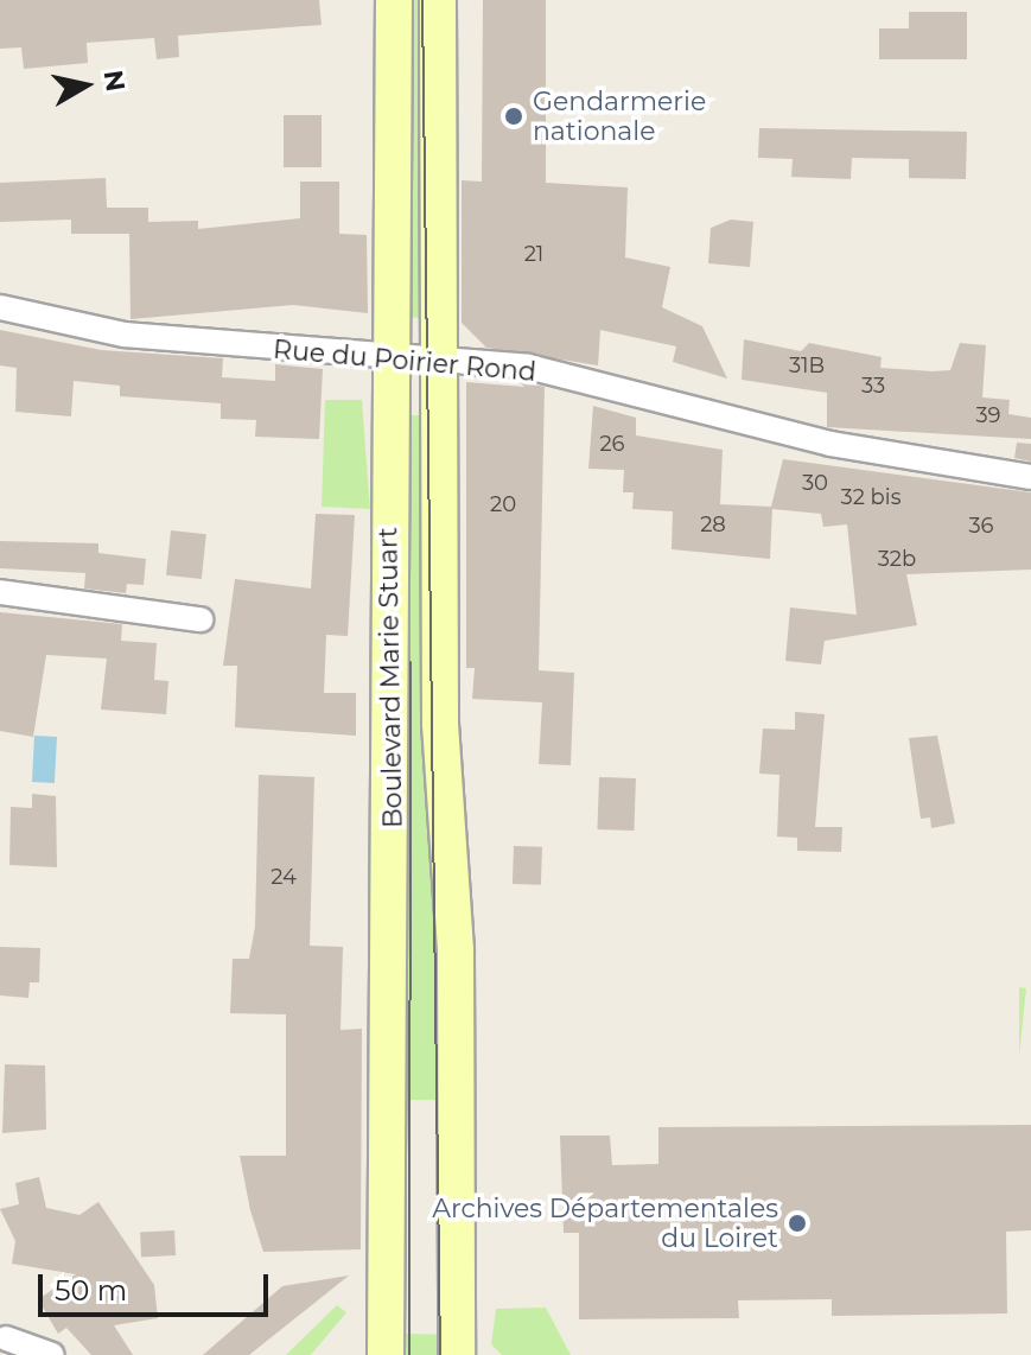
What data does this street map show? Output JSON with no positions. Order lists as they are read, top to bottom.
{
  "streets": {
    "main road": ["Boulevard Marie Stuart"],
    "street": ["Rue du Poirier Rond"]
  },
  "crossings": [
    ["Rue du Poirier Rond", "Boulevard Marie Stuart"]
  ],
  "places": ["Gendarmerie nationale", "Archives Départementales du Loiret"],
  "house_numbers": [
    "21",
    "31B",
    "33",
    "39",
    "26",
    "30",
    "32 bis",
    "20",
    "28",
    "36",
    "32b",
    "24"
  ],
  "scale_bar": "50 m",
  "north": "right"
}
